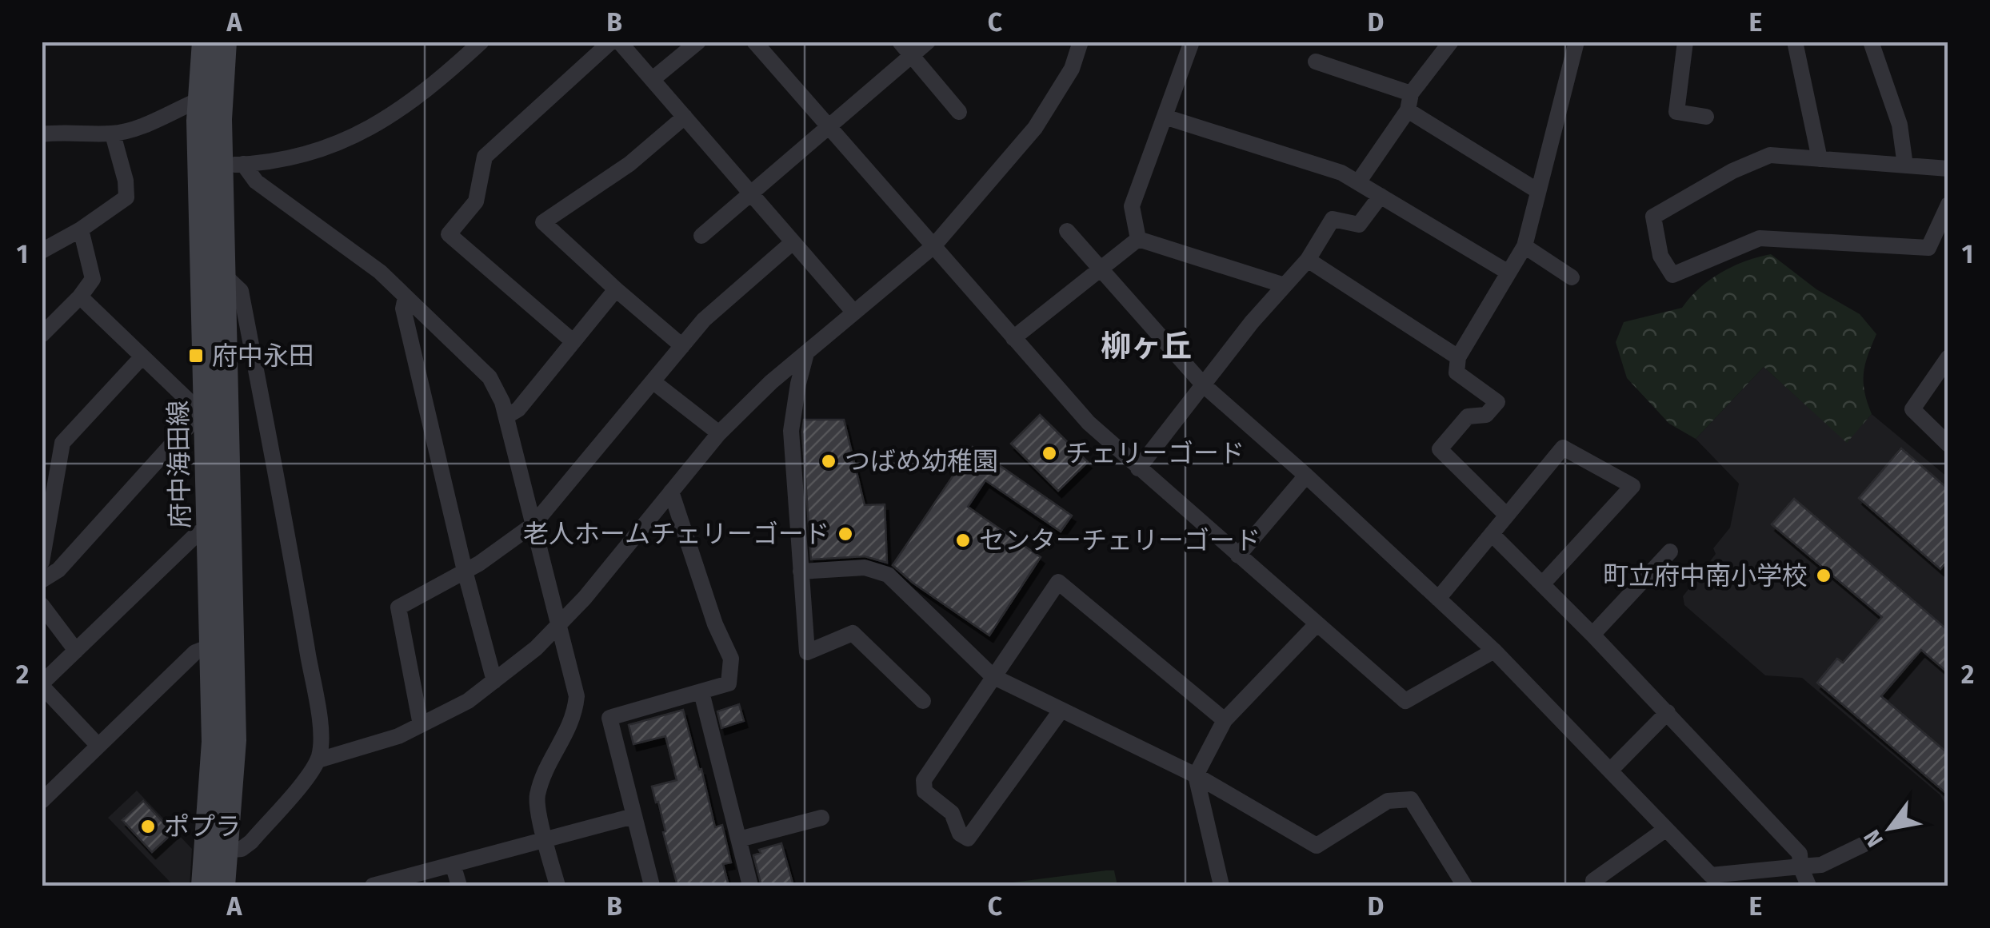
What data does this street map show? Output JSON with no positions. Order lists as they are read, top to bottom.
{
  "streets": {
    "main road": ["府中海田線"]
  },
  "districts": ["柳ヶ丘"],
  "places": {
    "transit": ["府中永田"],
    "other": [
      "チェリーゴード",
      "つばめ幼稚園",
      "老人ホームチェリーゴード",
      "センターチェリーゴード",
      "町立府中南小学校",
      "ポプラ"
    ]
  },
  "north": "bottom left",
  "grid": {
    "columns": [
      "A",
      "B",
      "C",
      "D",
      "E"
    ],
    "rows": ["1", "2"]
  }
}
